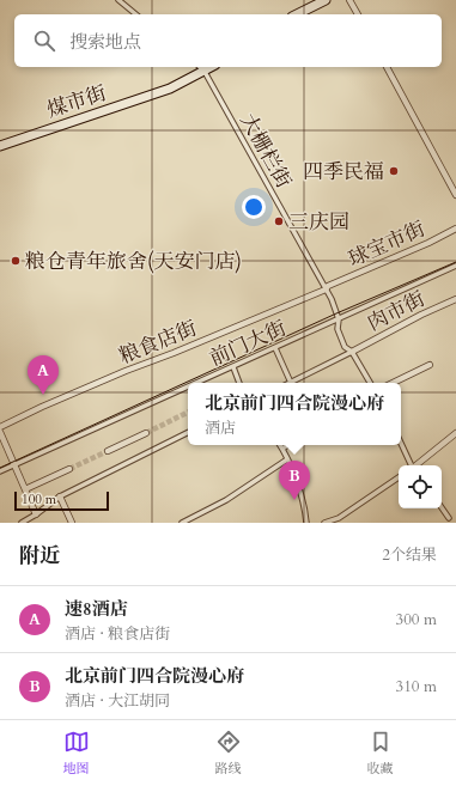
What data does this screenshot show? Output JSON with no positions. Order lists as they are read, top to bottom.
{
  "streets": {
    "main road": ["煤市街"],
    "street": [
      "大栅栏街",
      "球宝市街",
      "肉市街",
      "粮食店街",
      "前门大街"
    ]
  },
  "crossings": [
    ["煤市街", "大栅栏街"],
    ["大栅栏街", "球宝市街"],
    ["大栅栏街", "肉市街"],
    ["大栅栏街", "粮食店街"],
    ["大栅栏街", "前门大街"],
    ["球宝市街", "粮食店街"]
  ],
  "places": ["四季民福", "三庆园", "粮仓青年旅舍(天安门店)"],
  "scale_bar": "100 m",
  "page": {
    "search": "搜索地点",
    "pins": ["A", "B"],
    "popup": ["北京前门四合院漫心府", "酒店"],
    "scale": "100 m",
    "heading": ["附近", "2个结果"],
    "list": [
      {
        "mark": "A",
        "name": "速8酒店",
        "note": "酒店 · 粮食店街",
        "value": "300 m"
      },
      {
        "mark": "B",
        "name": "北京前门四合院漫心府",
        "note": "酒店 · 大江胡同",
        "value": "310 m"
      }
    ],
    "nav": ["地图", "路线", "收藏"]
  }
}
